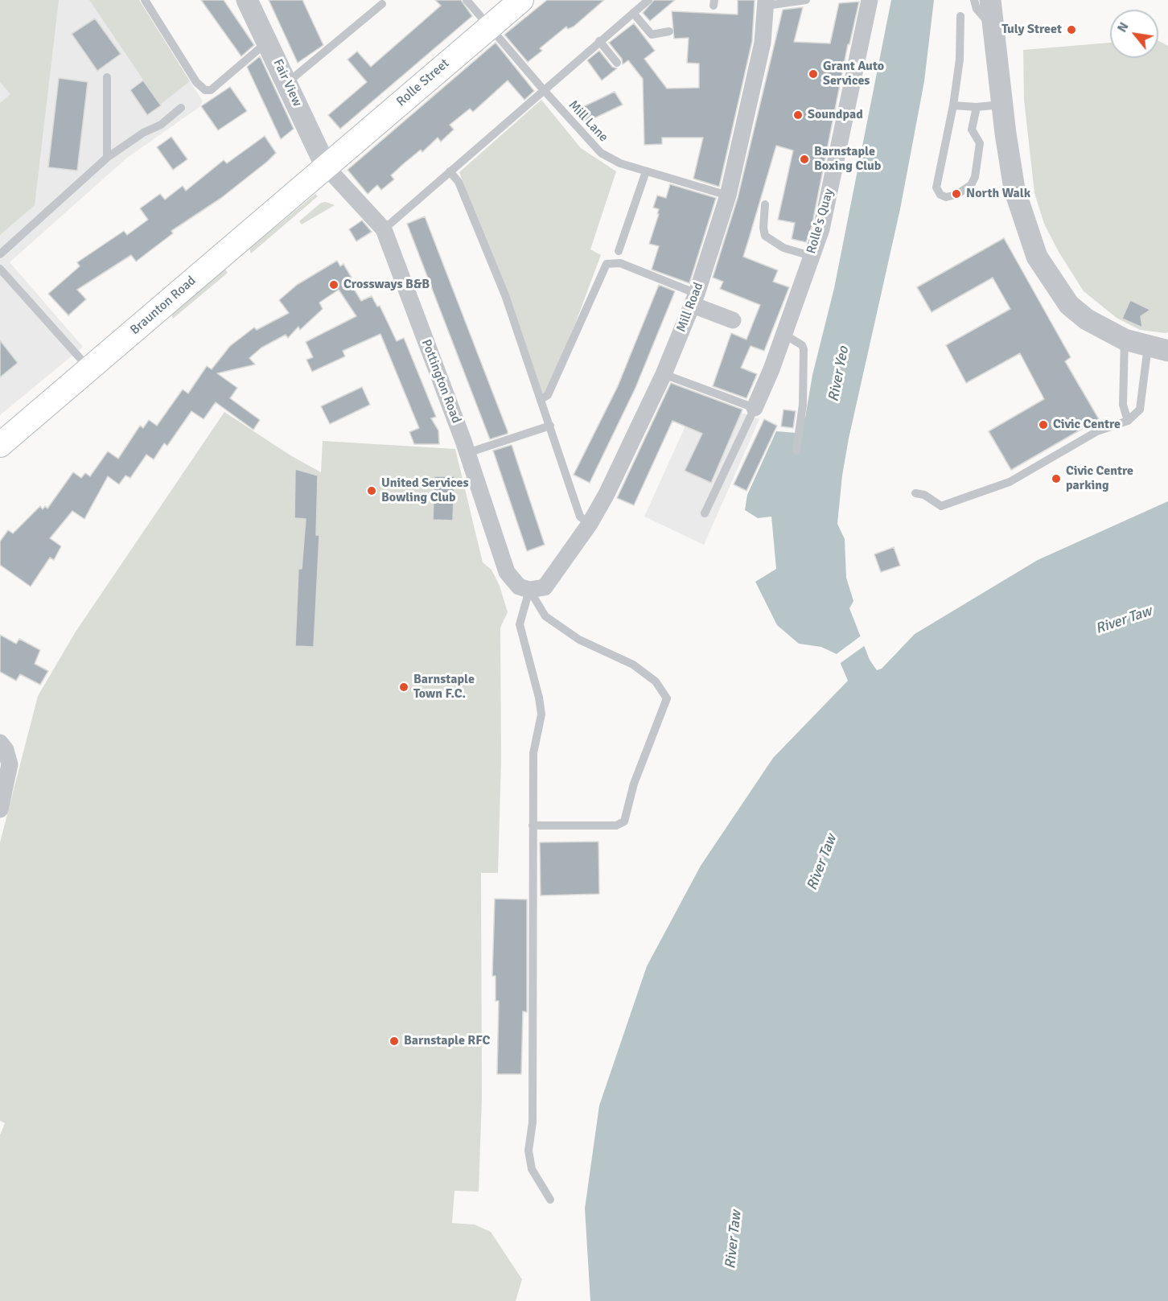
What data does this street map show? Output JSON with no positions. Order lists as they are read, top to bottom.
{
  "streets": {
    "main road": ["Rolle Street", "Braunton Road"],
    "street": [
      "Fair View",
      "Rolle's Quay",
      "Mill Road",
      "Pottington Road"
    ],
    "lane": ["Mill Lane"]
  },
  "crossings": [
    ["Fair View", "Rolle Street"],
    ["Fair View", "Braunton Road"],
    ["Fair View", "Pottington Road"],
    ["Rolle Street", "Mill Lane"],
    ["Rolle Street", "Braunton Road"],
    ["Rolle Street", "Pottington Road"],
    ["Mill Lane", "Mill Road"],
    ["Braunton Road", "Pottington Road"],
    ["Mill Road", "Pottington Road"]
  ],
  "water": ["River Yeo", "River Taw"],
  "places": [
    "Tuly Street",
    "Grant Auto Services",
    "Soundpad",
    "Barnstaple Boxing Club",
    "North Walk",
    "Crossways B&B",
    "Civic Centre",
    "Civic Centre parking",
    "United Services Bowling Club",
    "Barnstaple Town F.C.",
    "Barnstaple RFC"
  ],
  "north": "top left"
}
